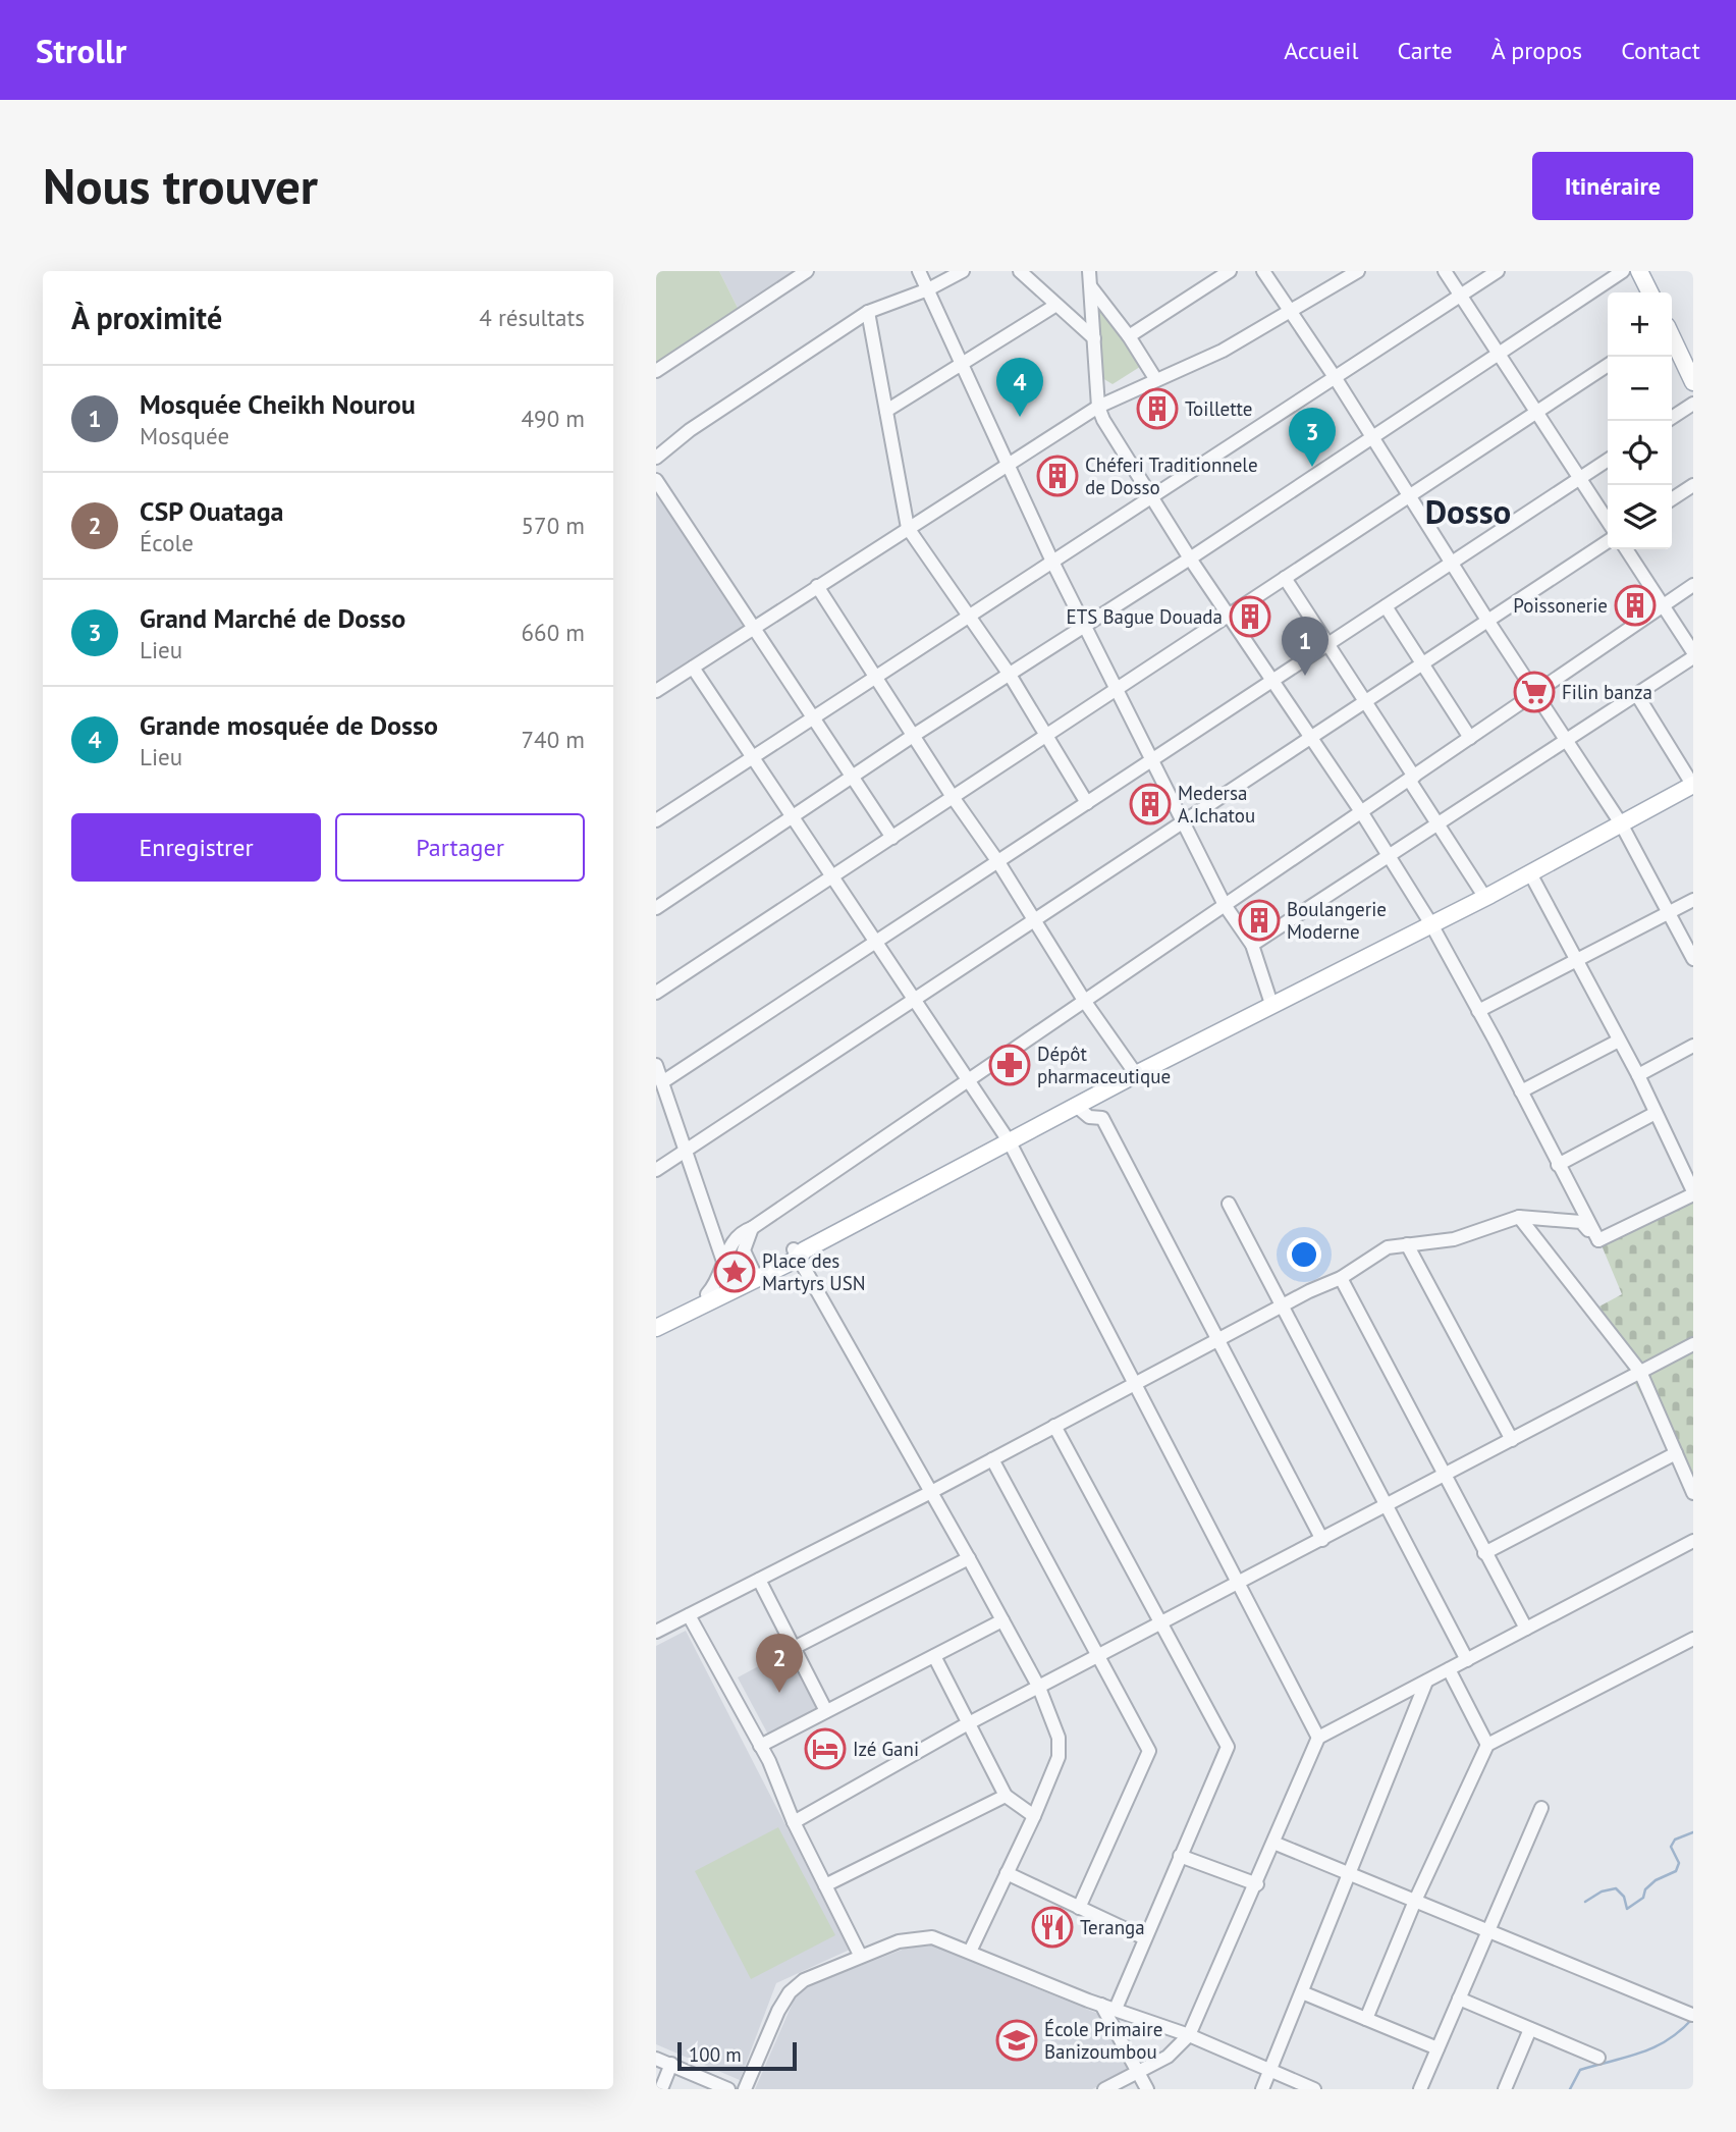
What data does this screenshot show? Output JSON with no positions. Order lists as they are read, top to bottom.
{
  "districts": ["Dosso"],
  "places": {
    "building": [
      "Toillette",
      "Chéferi Traditionnele de Dosso",
      "Poissonerie",
      "ETS Bague Douada",
      "Medersa A.Ichatou",
      "Boulangerie Moderne"
    ],
    "supermarket": ["Filin banza"],
    "pharmacy": ["Dépôt pharmaceutique"],
    "place": ["Place des Martyrs USN"],
    "hotel": ["Izé Gani"],
    "restaurant": ["Teranga"],
    "school or university": ["École Primaire Banizoumbou"]
  },
  "scale_bar": "100 m",
  "page": {
    "header": "Strollr",
    "nav": [
      "Accueil",
      "Carte",
      "À propos",
      "Contact"
    ],
    "buttons": [
      "Itinéraire",
      ["Enregistrer", "Partager"]
    ],
    "title": "Nous trouver",
    "heading": ["À proximité", "4 résultats"],
    "map_buttons": ["+", "−"],
    "pins": [
      "4",
      "3",
      "1",
      "2"
    ],
    "list": [
      {
        "mark": "1",
        "name": "Mosquée Cheikh Nourou",
        "note": "Mosquée",
        "value": "490 m"
      },
      {
        "mark": "2",
        "name": "CSP Ouataga",
        "note": "École",
        "value": "570 m"
      },
      {
        "mark": "3",
        "name": "Grand Marché de Dosso",
        "note": "Lieu",
        "value": "660 m"
      },
      {
        "mark": "4",
        "name": "Grande mosquée de Dosso",
        "note": "Lieu",
        "value": "740 m"
      }
    ],
    "scale": "100 m"
  }
}
